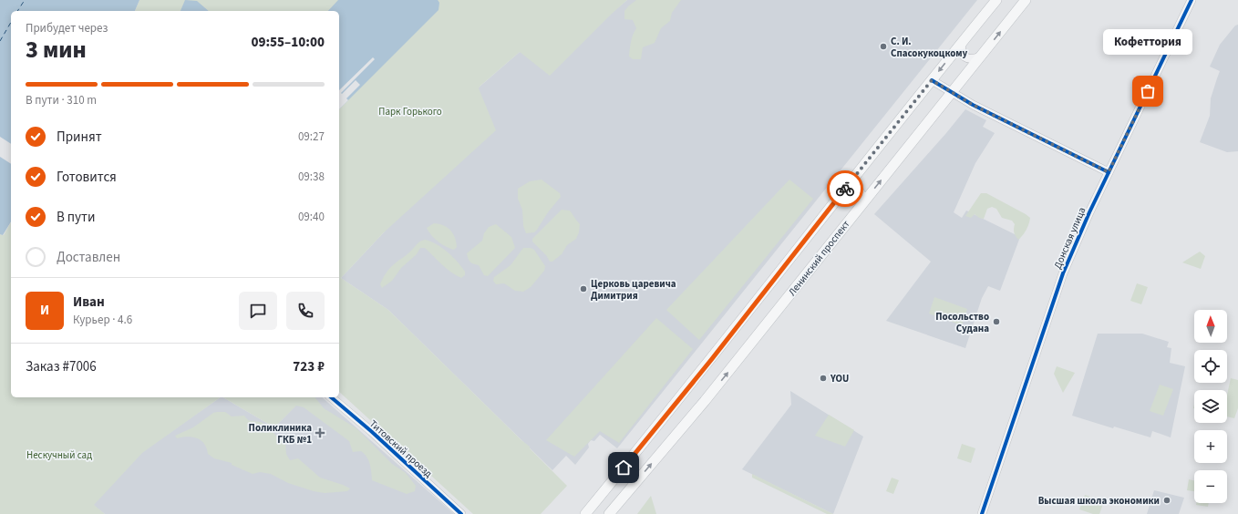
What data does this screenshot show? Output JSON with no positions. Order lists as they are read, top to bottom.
{
  "streets": {
    "main road": ["Ленинский проспект"],
    "street": ["Донская улица", "Титовский проезд"]
  },
  "parks": ["Парк Горького", "Нескучный сад"],
  "places": {
    "other": [
      "С. И. Спасокукоцкому",
      "Кофеттория",
      "Церковь царевича Димитрия",
      "Посольство Судана",
      "YOU",
      "Высшая школа экономики"
    ],
    "health": ["Поликлиника ГКБ №1"]
  },
  "north": "top",
  "page": {
    "heading": ["3 мин", "Прибудет через", "09:55–10:00"],
    "panel": [
      "Иван",
      "Курьер · 4.6",
      "Заказ #7006",
      "723 ₽"
    ],
    "bubble": "Кофеттория",
    "bar": "В пути · 310 m",
    "list": [
      ["Принят", "09:27"],
      ["Готовится", "09:38"],
      ["В пути", "09:40"],
      "Доставлен"
    ],
    "round": "И",
    "map_buttons": ["+", "−"]
  }
}
